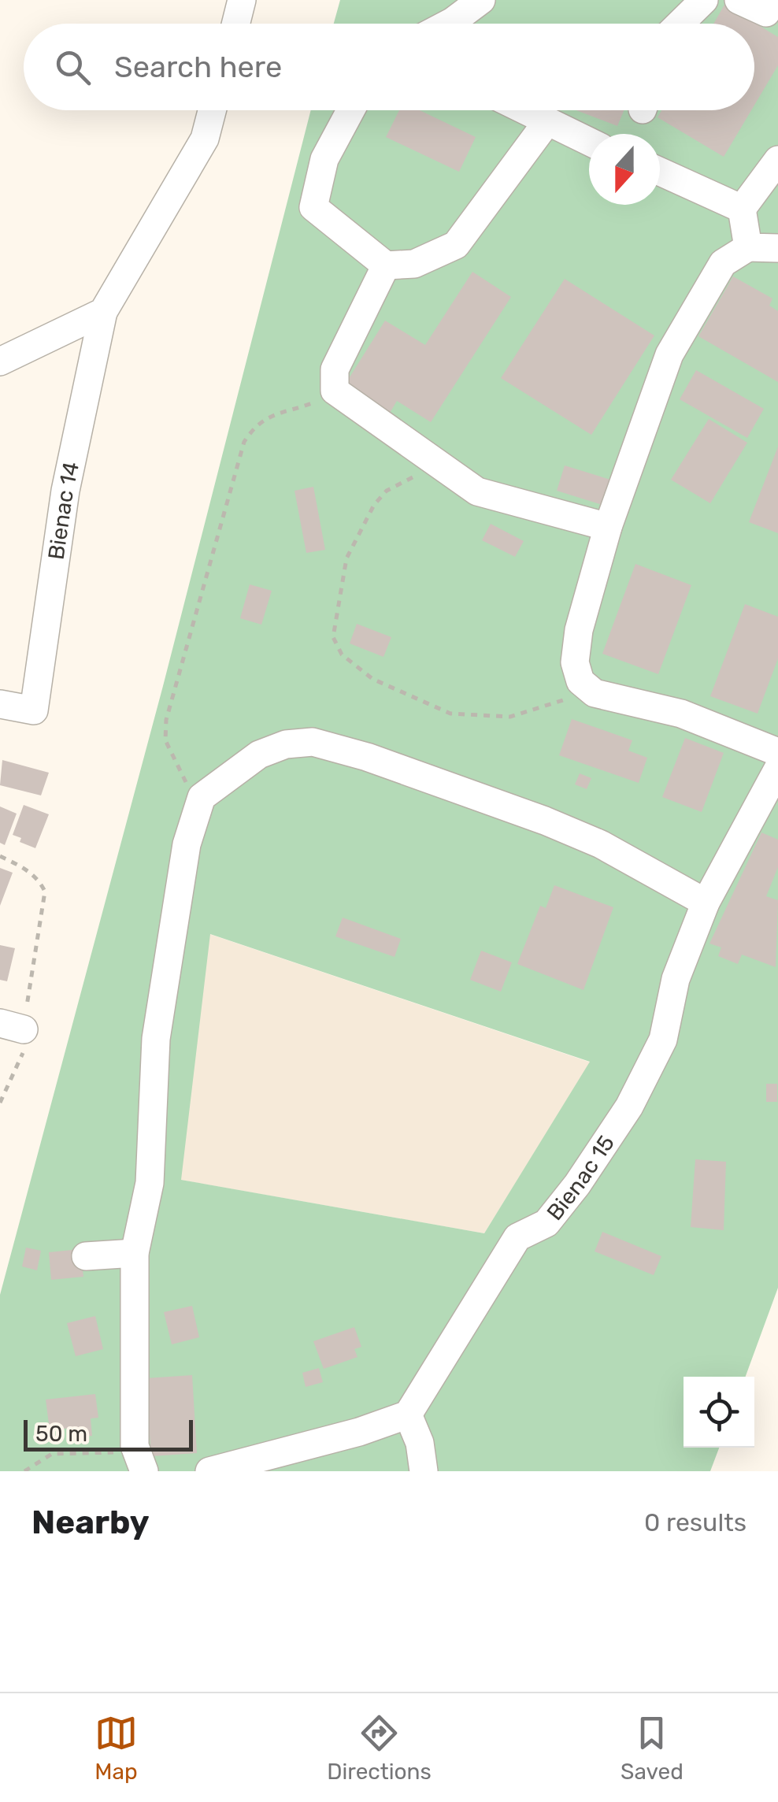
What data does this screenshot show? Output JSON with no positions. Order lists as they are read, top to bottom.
{
  "streets": {
    "street": ["Bienac 14", "Bienac 15"]
  },
  "scale_bar": "50 m",
  "north": "bottom",
  "page": {
    "search": "Search here",
    "scale": "50 m",
    "heading": ["Nearby", "0 results"],
    "nav": ["Map", "Directions", "Saved"]
  }
}
